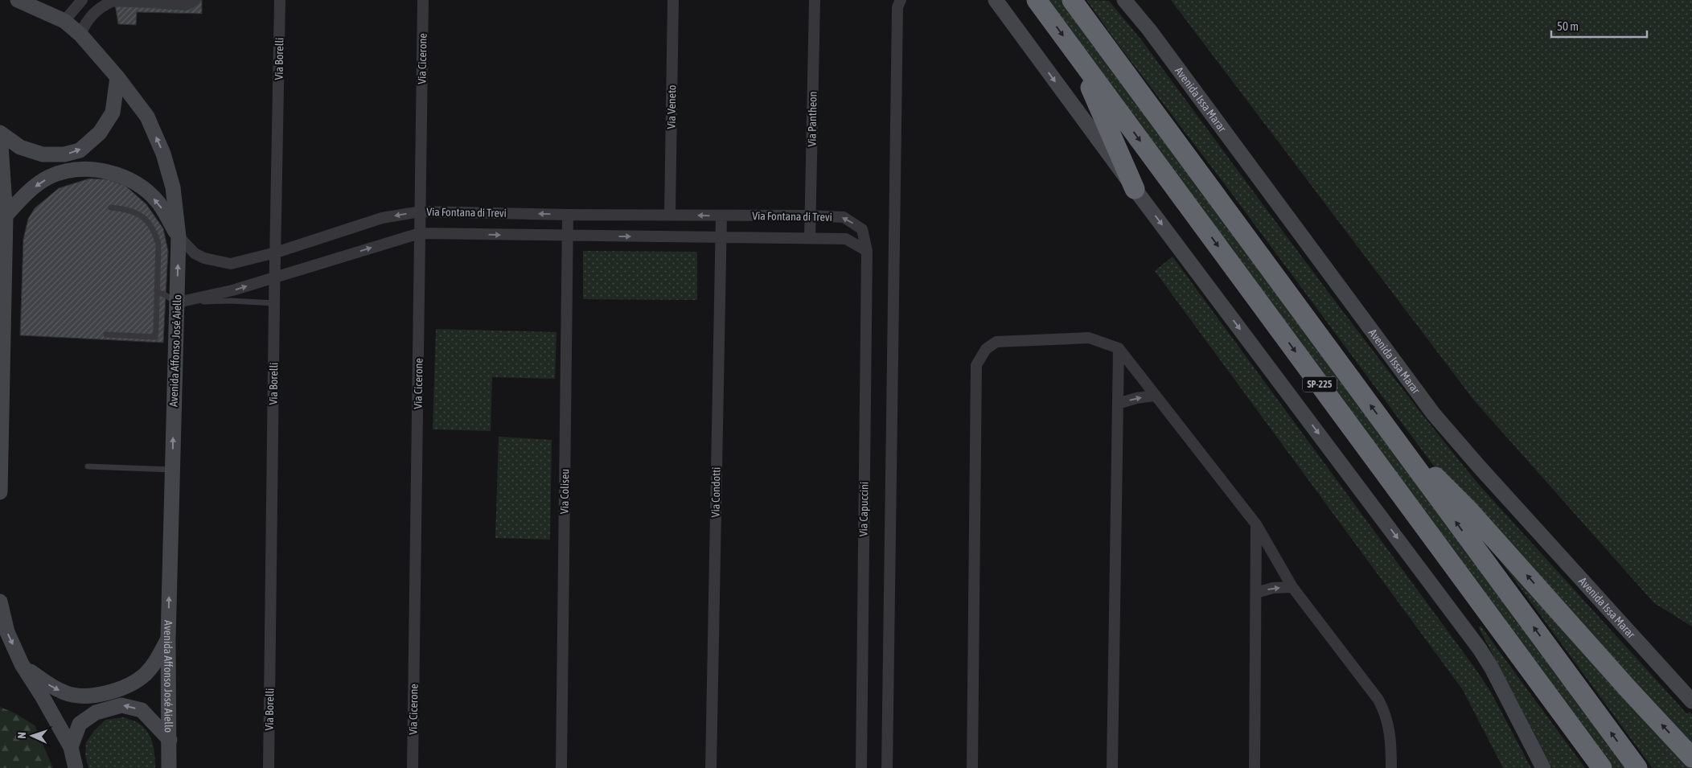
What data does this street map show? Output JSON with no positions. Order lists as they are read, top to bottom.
{
  "streets": {
    "highway": ["SP-225"],
    "street": [
      "Via Borelli",
      "Via Cicerone",
      "Avenida Issa Marar",
      "Via Veneto",
      "Via Pantheon",
      "Via Fontana di Trevi",
      "Avenida Affonso José Aiello",
      "Via Coliseu",
      "Via Condotti",
      "Via Capuccini"
    ]
  },
  "crossings": [
    ["Via Borelli", "Via Fontana di Trevi"],
    ["Via Cicerone", "Via Fontana di Trevi"],
    ["Via Veneto", "Via Fontana di Trevi"],
    ["Via Pantheon", "Via Fontana di Trevi"],
    ["Via Fontana di Trevi", "Avenida Affonso José Aiello"],
    ["Via Fontana di Trevi", "Via Coliseu"],
    ["Via Fontana di Trevi", "Via Condotti"],
    ["Via Fontana di Trevi", "Via Capuccini"]
  ],
  "one_way": ["Avenida Affonso José Aiello"],
  "scale_bar": "50 m",
  "north": "left"
}
